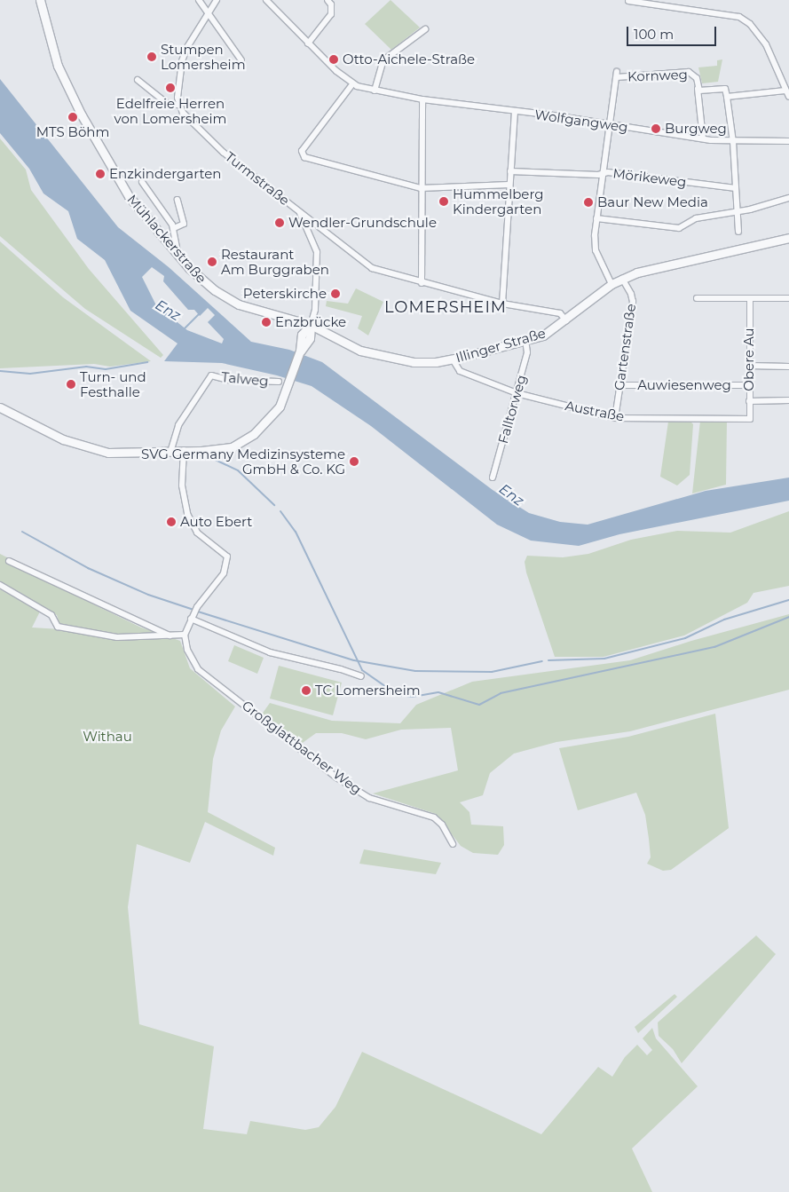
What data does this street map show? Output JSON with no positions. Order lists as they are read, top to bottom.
{
  "streets": {
    "street": [
      "Kornweg",
      "Wolfgangweg",
      "Mörikeweg",
      "Turmstraße",
      "Mühlackerstraße",
      "Illinger Straße",
      "Gartenstraße",
      "Obere Au",
      "Talweg",
      "Auwiesenweg",
      "Falltorweg",
      "Austraße",
      "Großglattbacher Weg"
    ]
  },
  "crossings": [
    ["Kornweg", "Wolfgangweg"],
    ["Turmstraße", "Illinger Straße"],
    ["Mühlackerstraße", "Illinger Straße"],
    ["Illinger Straße", "Gartenstraße"],
    ["Illinger Straße", "Falltorweg"],
    ["Illinger Straße", "Austraße"],
    ["Gartenstraße", "Auwiesenweg"],
    ["Gartenstraße", "Austraße"],
    ["Obere Au", "Auwiesenweg"],
    ["Obere Au", "Austraße"],
    ["Falltorweg", "Austraße"]
  ],
  "districts": ["LOMERSHEIM"],
  "water": ["Enz"],
  "parks": ["Withau"],
  "places": [
    "Stumpen Lomersheim",
    "Otto-Aichele-Straße",
    "Edelfreie Herren von Lomersheim",
    "MTS Böhm",
    "Burgweg",
    "Enzkindergarten",
    "Hummelberg Kindergarten",
    "Baur New Media",
    "Wendler-Grundschule",
    "Restaurant Am Burggraben",
    "Peterskirche",
    "Enzbrücke",
    "Turn- und Festhalle",
    "SVG Germany Medizinsysteme GmbH & Co. KG",
    "Auto Ebert",
    "TC Lomersheim"
  ],
  "scale_bar": "100 m"
}
